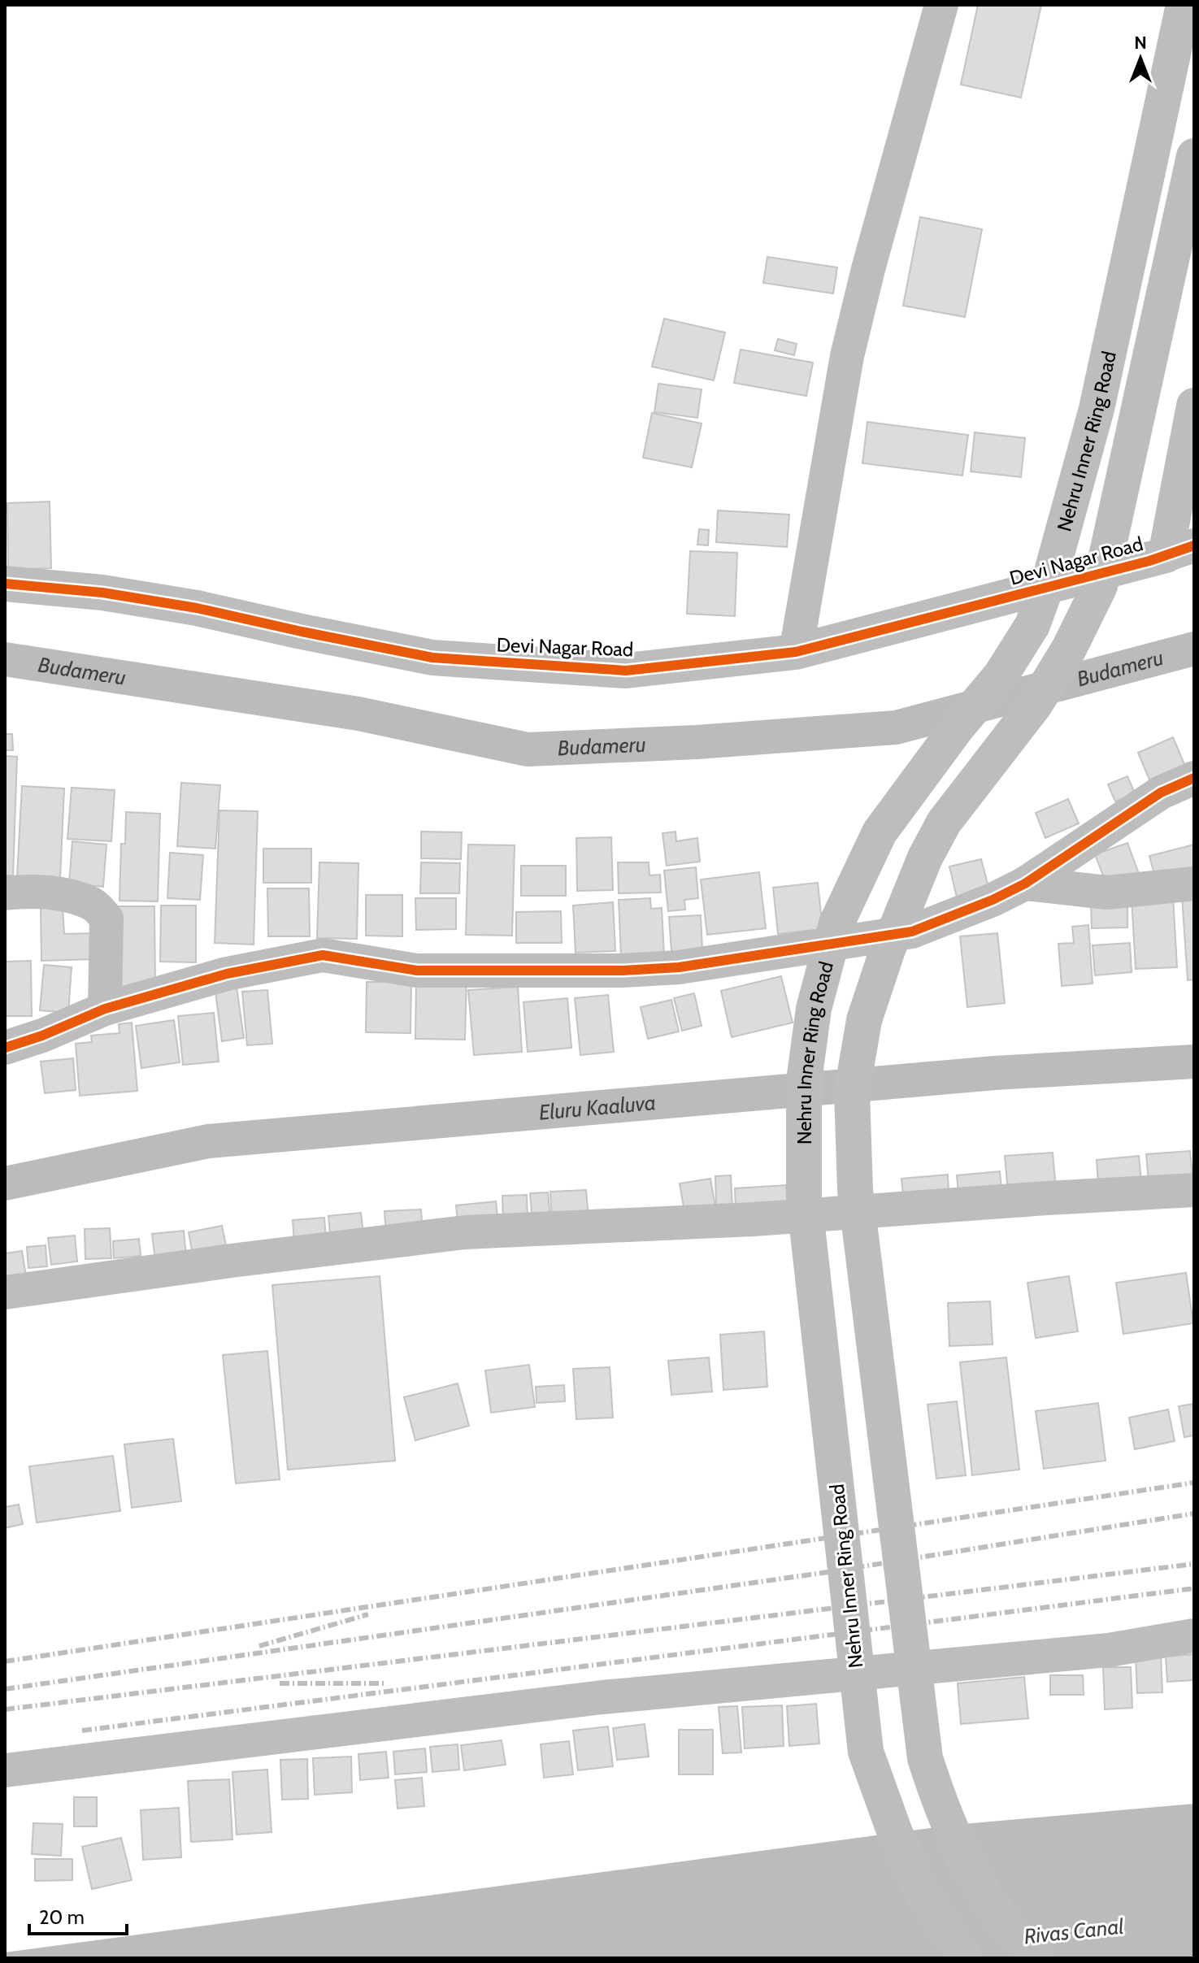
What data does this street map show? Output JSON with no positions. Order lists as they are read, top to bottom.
{
  "streets": {
    "main road": ["Nehru Inner Ring Road", "Devi Nagar Road"]
  },
  "water": ["Budameru", "Eluru Kaaluva", "Rivas Canal"],
  "scale_bar": "20 m",
  "north": "top"
}
